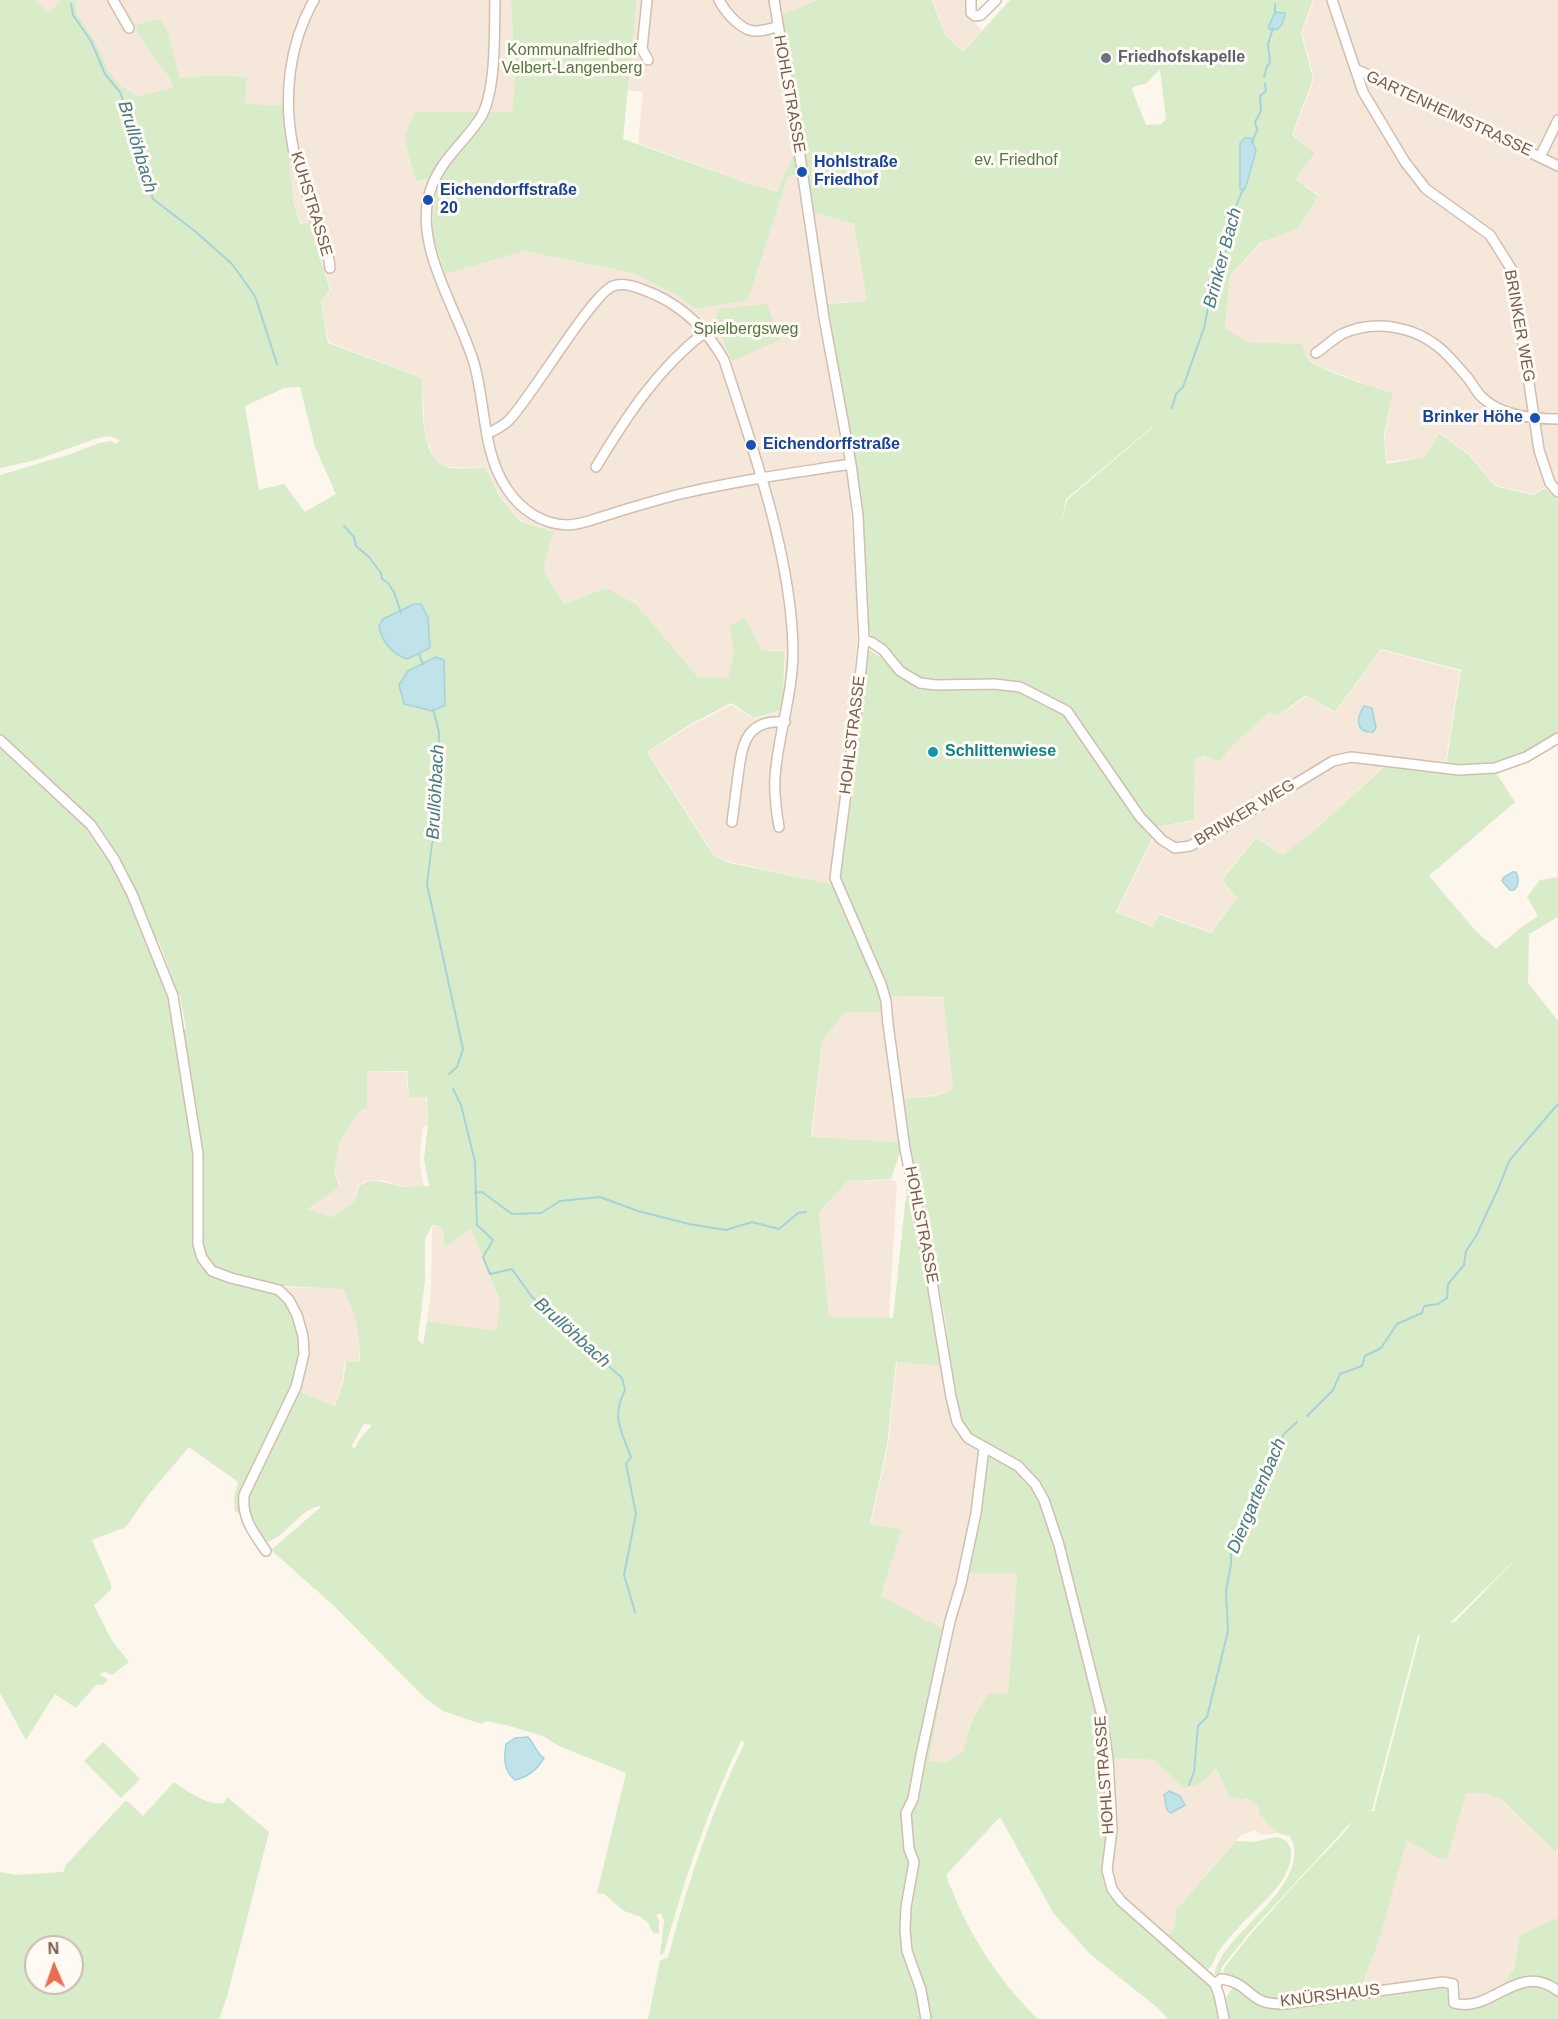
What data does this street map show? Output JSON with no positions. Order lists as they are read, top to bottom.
{
  "streets": {
    "street": [
      "HOHLSTRASSE",
      "GARTENHEIMSTRASSE",
      "KUHSTRASSE",
      "BRINKER WEG",
      "KNÜRSHAUS"
    ]
  },
  "crossings": [
    ["HOHLSTRASSE", "BRINKER WEG"],
    ["HOHLSTRASSE", "KNÜRSHAUS"],
    ["GARTENHEIMSTRASSE", "BRINKER WEG"]
  ],
  "water": ["Brullöhbach", "Brinker Bach", "Diergartenbach"],
  "parks": ["Kommunalfriedhof Velbert-Langenberg", "ev. Friedhof", "Spielbergsweg"],
  "places": [
    "Friedhofskapelle",
    "Hohlstraße Friedhof",
    "Eichendorffstraße 20",
    "Brinker Höhe",
    "Eichendorffstraße",
    "Schlittenwiese"
  ],
  "north": "top"
}
